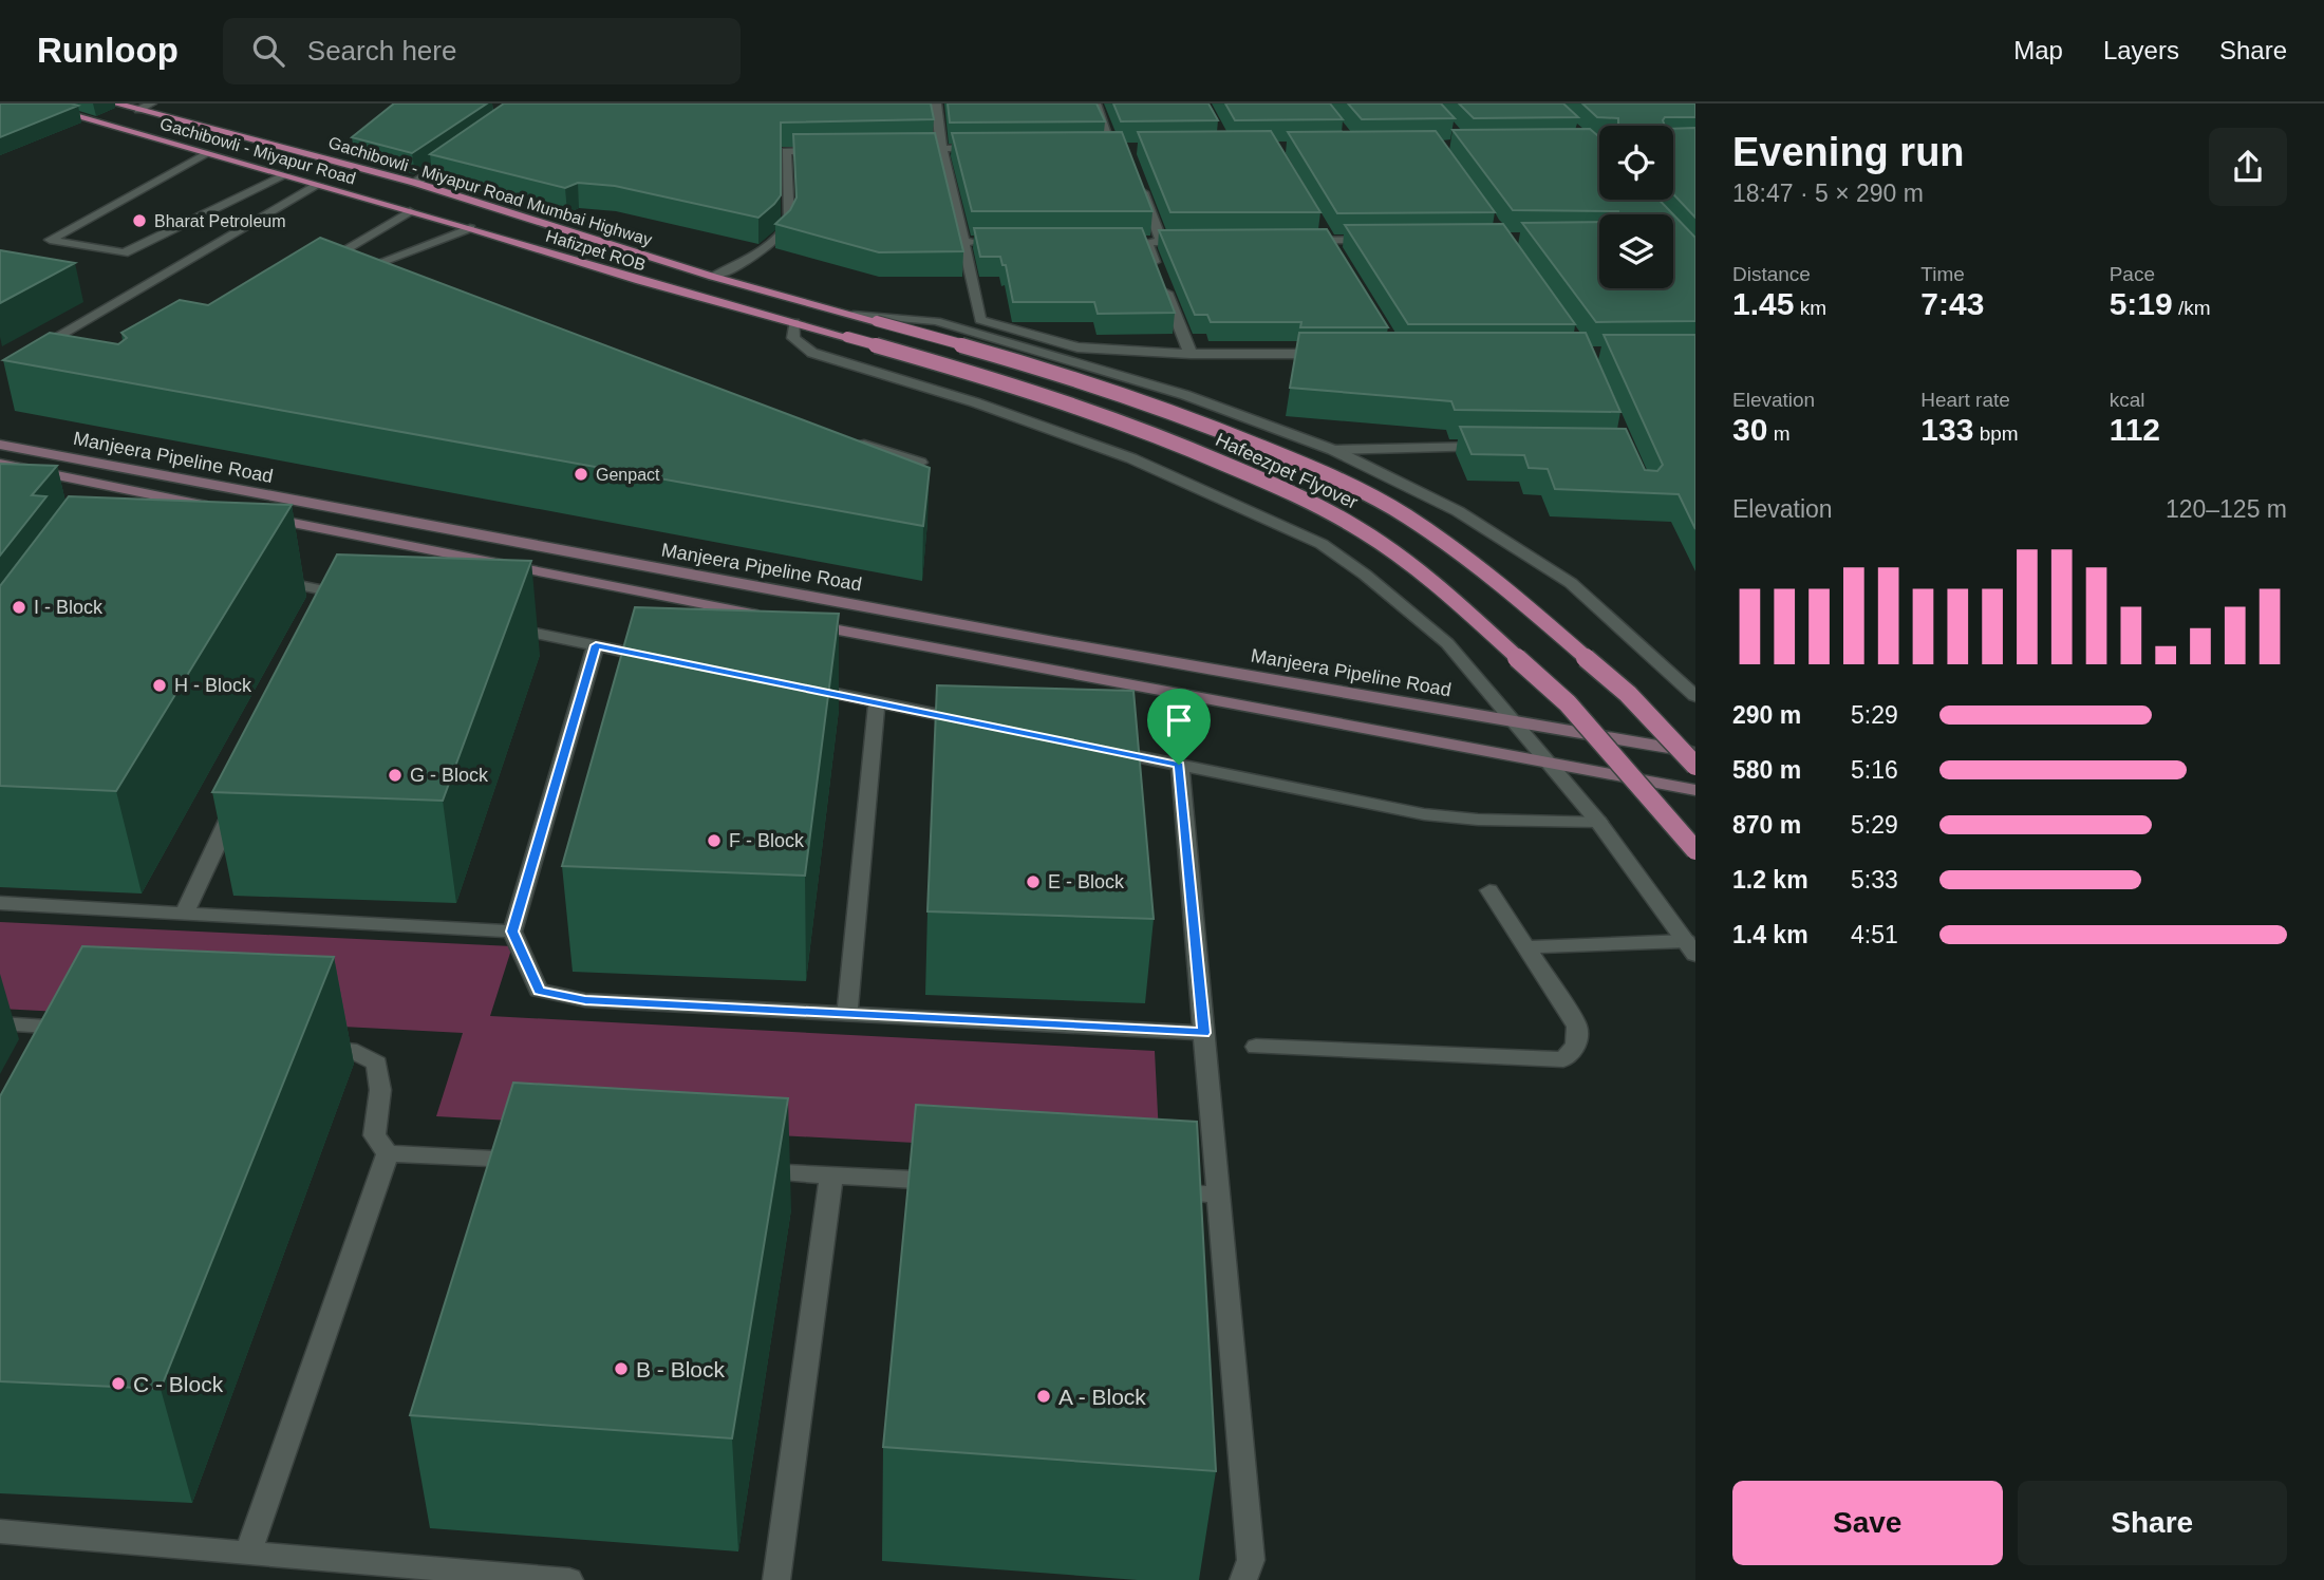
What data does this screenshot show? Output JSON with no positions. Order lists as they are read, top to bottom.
{
  "streets": {
    "main road": [
      "Gachibowli - Miyapur Road",
      "Gachibowli - Miyapur Road Mumbai Highway",
      "Hafizpet ROB",
      "Manjeera Pipeline Road",
      "Hafeezpet Flyover"
    ]
  },
  "crossings": [
    ["Gachibowli - Miyapur Road", "Hafizpet ROB"],
    ["Gachibowli - Miyapur Road Mumbai Highway", "Hafeezpet Flyover"],
    ["Hafizpet ROB", "Hafeezpet Flyover"]
  ],
  "places": [
    "Bharat Petroleum",
    "Genpact",
    "I - Block",
    "H - Block",
    "G - Block",
    "F - Block",
    "E - Block",
    "B - Block",
    "C - Block",
    "A - Block"
  ],
  "page": {
    "header": "Runloop",
    "search": "Search here",
    "nav": ["Map", "Layers", "Share"],
    "heading": ["Evening run", "18:47 · 5 × 290 m"],
    "stats": [
      ["Distance", "1.45 km"],
      ["Time", "7:43"],
      ["Pace", "5:19 /km"],
      ["Elevation", "30 m"],
      ["Heart rate", "133 bpm"],
      ["kcal", "112"]
    ],
    "chart": ["Elevation", "120–125 m"],
    "list": [
      {
        "name": "290 m",
        "note": "5:29"
      },
      {
        "name": "580 m",
        "note": "5:16"
      },
      {
        "name": "870 m",
        "note": "5:29"
      },
      {
        "name": "1.2 km",
        "note": "5:33"
      },
      {
        "name": "1.4 km",
        "note": "4:51"
      }
    ],
    "buttons": ["Save", "Share"]
  }
}
